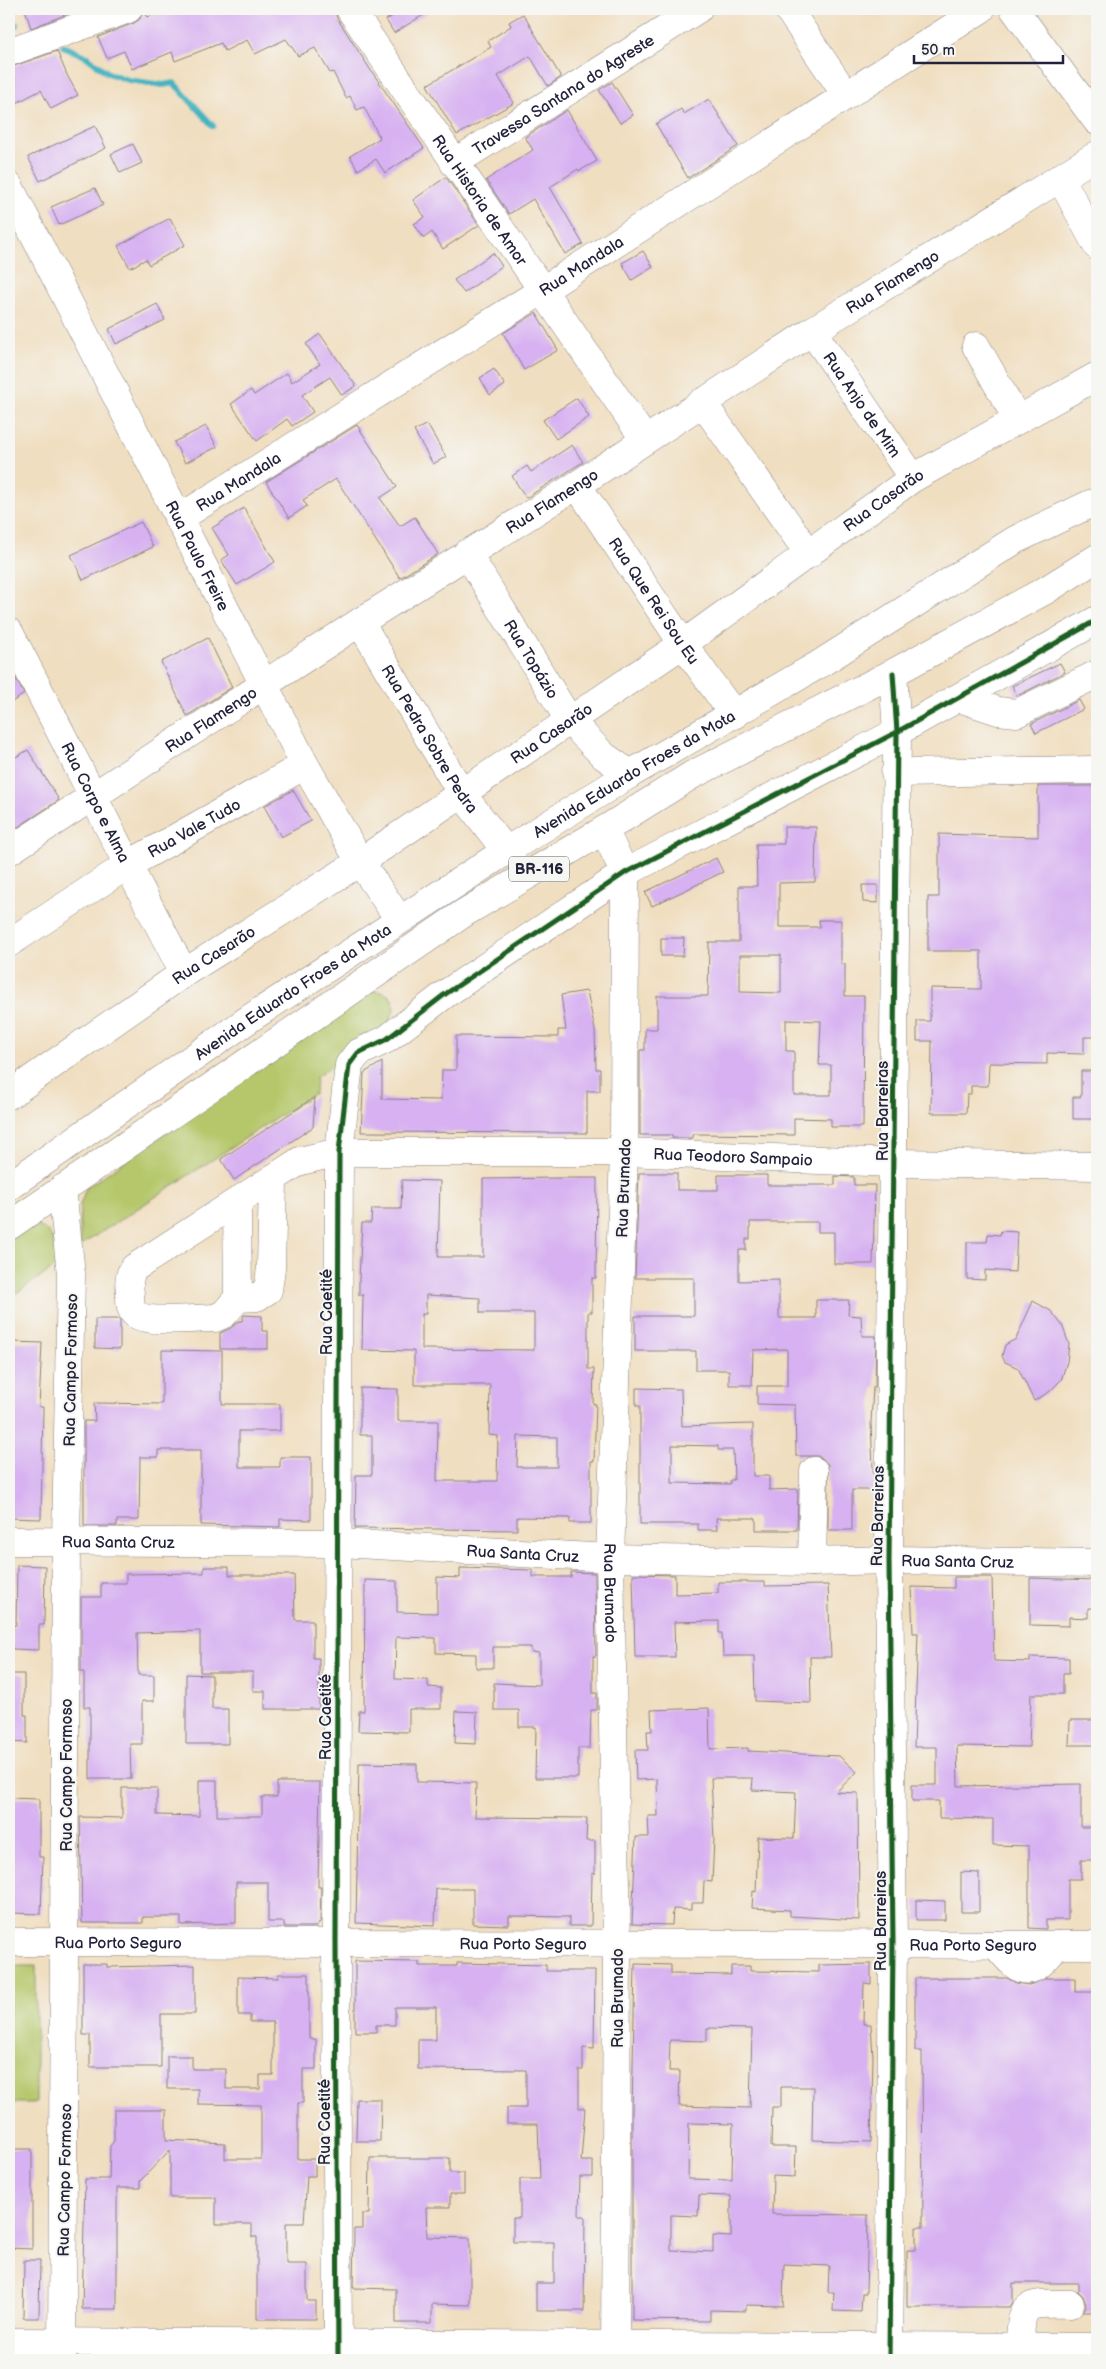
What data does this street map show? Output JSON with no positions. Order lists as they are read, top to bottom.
{
  "streets": {
    "main road": [
      "Travessa Santana do Agreste",
      "Rua Historia de Amor",
      "Rua Mandala",
      "Rua Flamengo",
      "Rua Anjo de Mim",
      "Rua Casarão",
      "Rua Paulo Freire",
      "Rua Que Rei Sou Eu",
      "Rua Topázio",
      "Rua Pedra Sobre Pedra",
      "Avenida Eduardo Froes da Mota",
      "Rua Corpo e Alma",
      "Rua Vale Tudo",
      "BR-116",
      "Rua Barreiras",
      "Rua Teodoro Sampaio",
      "Rua Brumado",
      "Rua Caetité",
      "Rua Campo Formoso",
      "Rua Santa Cruz",
      "Rua Porto Seguro"
    ]
  },
  "crossings": [
    ["Travessa Santana do Agreste", "Rua Historia de Amor"],
    ["Rua Historia de Amor", "Rua Mandala"],
    ["Rua Historia de Amor", "Rua Flamengo"],
    ["Rua Mandala", "Rua Paulo Freire"],
    ["Rua Flamengo", "Rua Anjo de Mim"],
    ["Rua Flamengo", "Rua Paulo Freire"],
    ["Rua Flamengo", "Rua Que Rei Sou Eu"],
    ["Rua Flamengo", "Rua Topázio"],
    ["Rua Flamengo", "Rua Pedra Sobre Pedra"],
    ["Rua Flamengo", "Rua Corpo e Alma"],
    ["Rua Anjo de Mim", "Rua Casarão"],
    ["Rua Casarão", "Rua Paulo Freire"],
    ["Rua Casarão", "Rua Que Rei Sou Eu"],
    ["Rua Casarão", "Rua Topázio"],
    ["Rua Casarão", "Rua Pedra Sobre Pedra"],
    ["Rua Casarão", "Rua Corpo e Alma"],
    ["Rua Paulo Freire", "Avenida Eduardo Froes da Mota"],
    ["Rua Paulo Freire", "Rua Vale Tudo"],
    ["Rua Que Rei Sou Eu", "Avenida Eduardo Froes da Mota"],
    ["Rua Topázio", "Avenida Eduardo Froes da Mota"],
    ["Rua Pedra Sobre Pedra", "Avenida Eduardo Froes da Mota"],
    ["Avenida Eduardo Froes da Mota", "Rua Barreiras"],
    ["Avenida Eduardo Froes da Mota", "Rua Brumado"],
    ["Avenida Eduardo Froes da Mota", "Rua Campo Formoso"],
    ["Rua Corpo e Alma", "Rua Vale Tudo"],
    ["Rua Barreiras", "Rua Teodoro Sampaio"],
    ["Rua Barreiras", "Rua Santa Cruz"],
    ["Rua Barreiras", "Rua Porto Seguro"],
    ["Rua Teodoro Sampaio", "Rua Brumado"],
    ["Rua Teodoro Sampaio", "Rua Caetité"],
    ["Rua Brumado", "Rua Caetité"],
    ["Rua Brumado", "Rua Santa Cruz"],
    ["Rua Brumado", "Rua Porto Seguro"],
    ["Rua Caetité", "Rua Santa Cruz"],
    ["Rua Caetité", "Rua Porto Seguro"],
    ["Rua Campo Formoso", "Rua Santa Cruz"],
    ["Rua Campo Formoso", "Rua Porto Seguro"]
  ],
  "scale_bar": "50 m"
}
